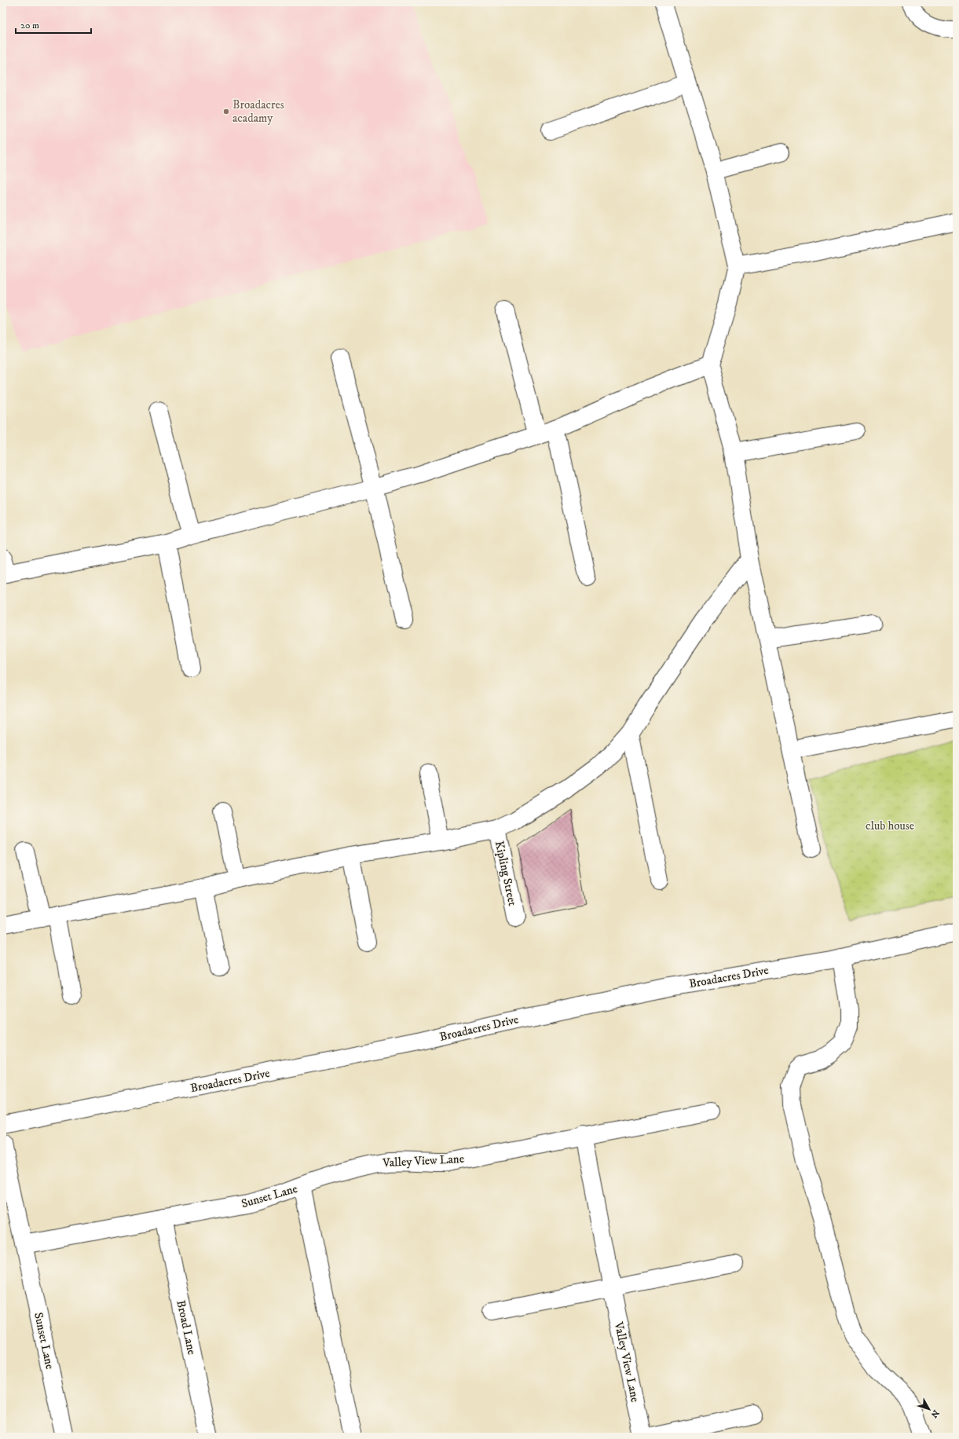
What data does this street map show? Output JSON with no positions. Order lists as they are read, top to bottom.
{
  "streets": {
    "street": [
      "Kipling Street",
      "Broadacres Drive",
      "Valley View Lane",
      "Sunset Lane",
      "Broad Lane"
    ]
  },
  "crossings": [
    ["Valley View Lane", "Sunset Lane"],
    ["Sunset Lane", "Broad Lane"]
  ],
  "parks": ["club house"],
  "places": ["Broadacres acadamy"],
  "scale_bar": "20 m",
  "north": "bottom right"
}
